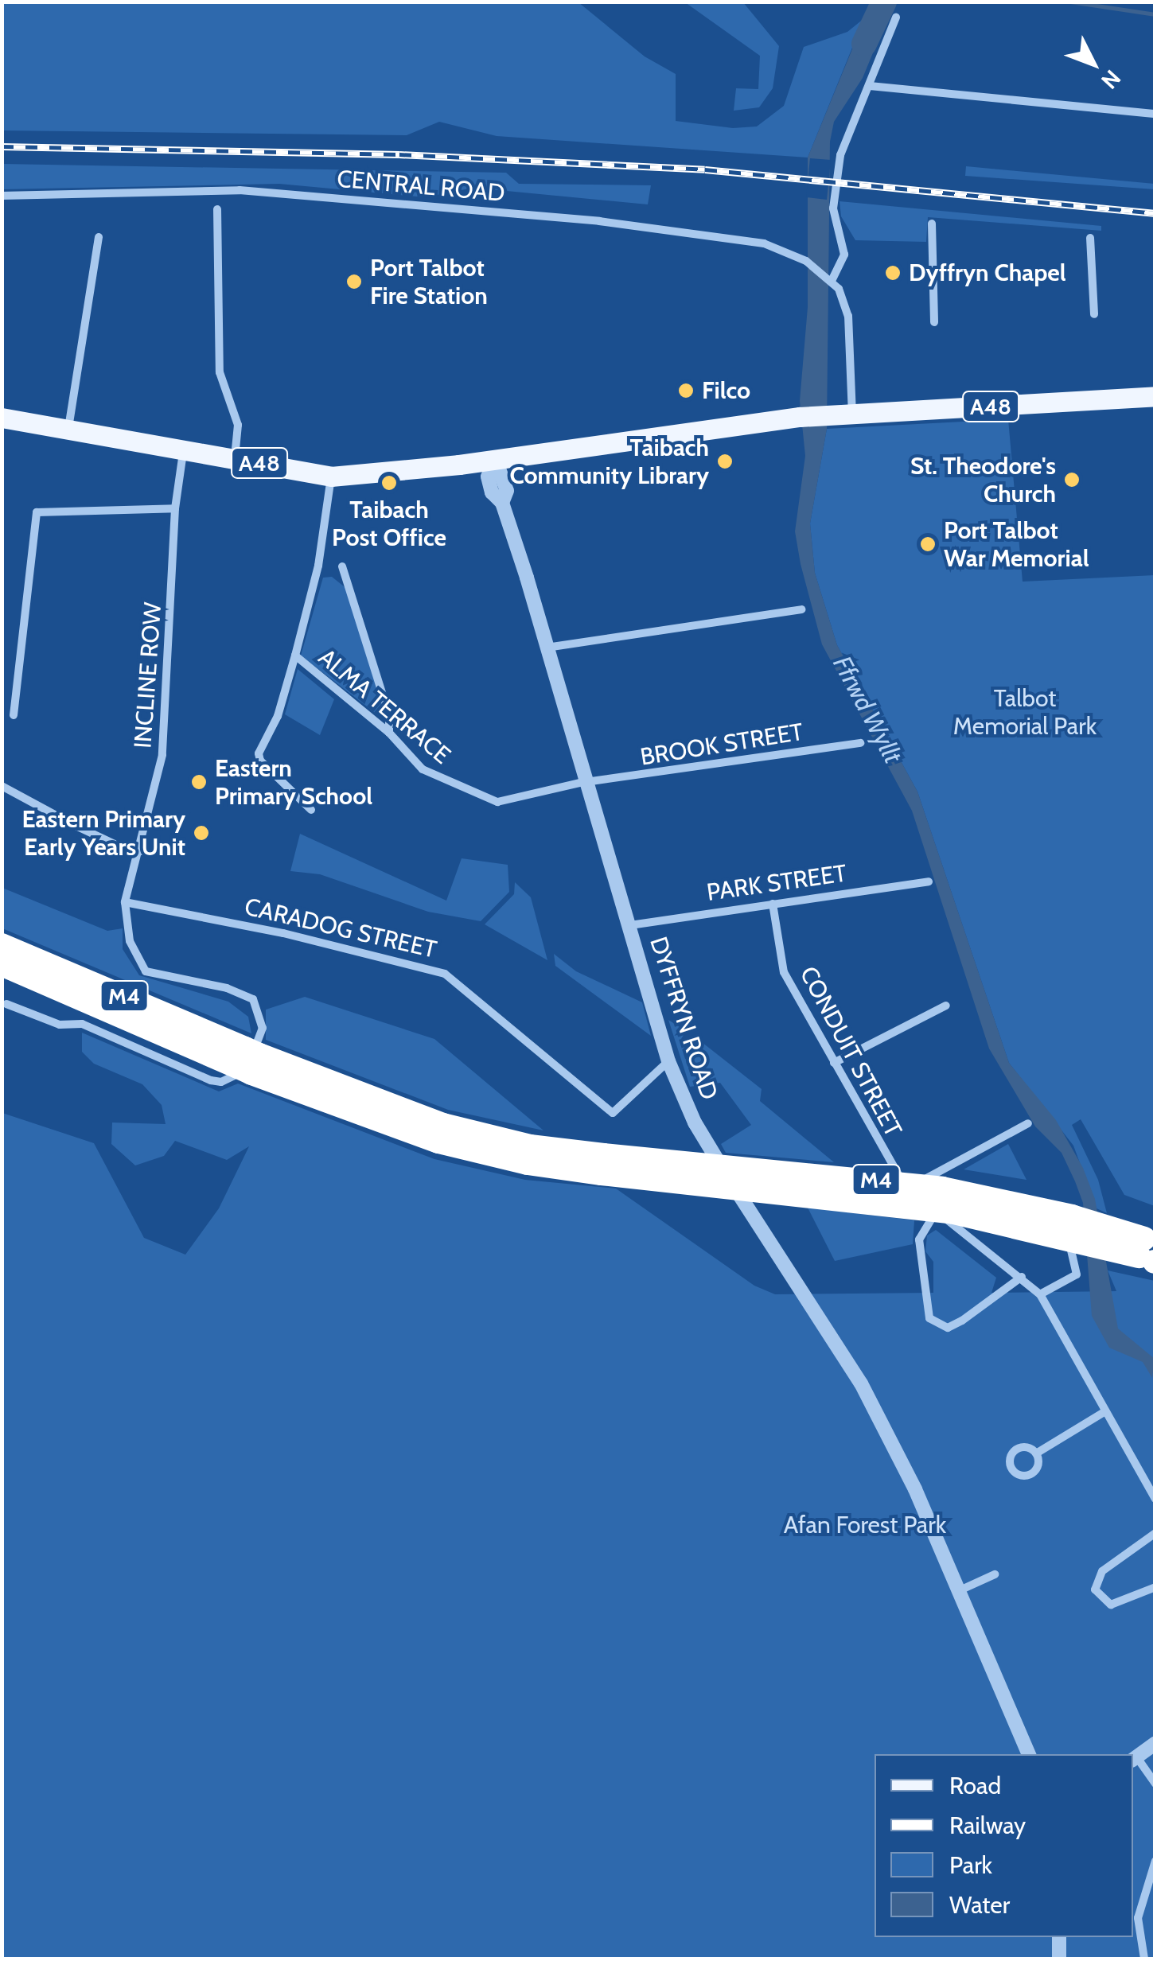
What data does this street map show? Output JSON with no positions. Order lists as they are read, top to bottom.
{
  "streets": {
    "highway": ["M4"],
    "main road": ["A48"],
    "street": [
      "CENTRAL ROAD",
      "INCLINE ROW",
      "ALMA TERRACE",
      "BROOK STREET",
      "PARK STREET",
      "CARADOG STREET",
      "DYFFRYN ROAD",
      "CONDUIT STREET"
    ]
  },
  "crossings": [
    ["A48", "INCLINE ROW"],
    ["A48", "DYFFRYN ROAD"],
    ["INCLINE ROW", "CARADOG STREET"],
    ["ALMA TERRACE", "BROOK STREET"],
    ["ALMA TERRACE", "DYFFRYN ROAD"],
    ["BROOK STREET", "DYFFRYN ROAD"],
    ["PARK STREET", "DYFFRYN ROAD"],
    ["PARK STREET", "CONDUIT STREET"],
    ["CARADOG STREET", "DYFFRYN ROAD"]
  ],
  "water": ["Ffrwd Wyllt"],
  "parks": ["Talbot Memorial Park", "Afan Forest Park"],
  "places": [
    "Dyffryn Chapel",
    "Port Talbot Fire Station",
    "Filco",
    "Taibach Community Library",
    "St. Theodore's Church",
    "Taibach Post Office",
    "Port Talbot War Memorial",
    "Eastern Primary School",
    "Eastern Primary Early Years Unit"
  ],
  "legend": [
    "Road",
    "Railway",
    "Park",
    "Water"
  ],
  "north": "bottom right"
}
